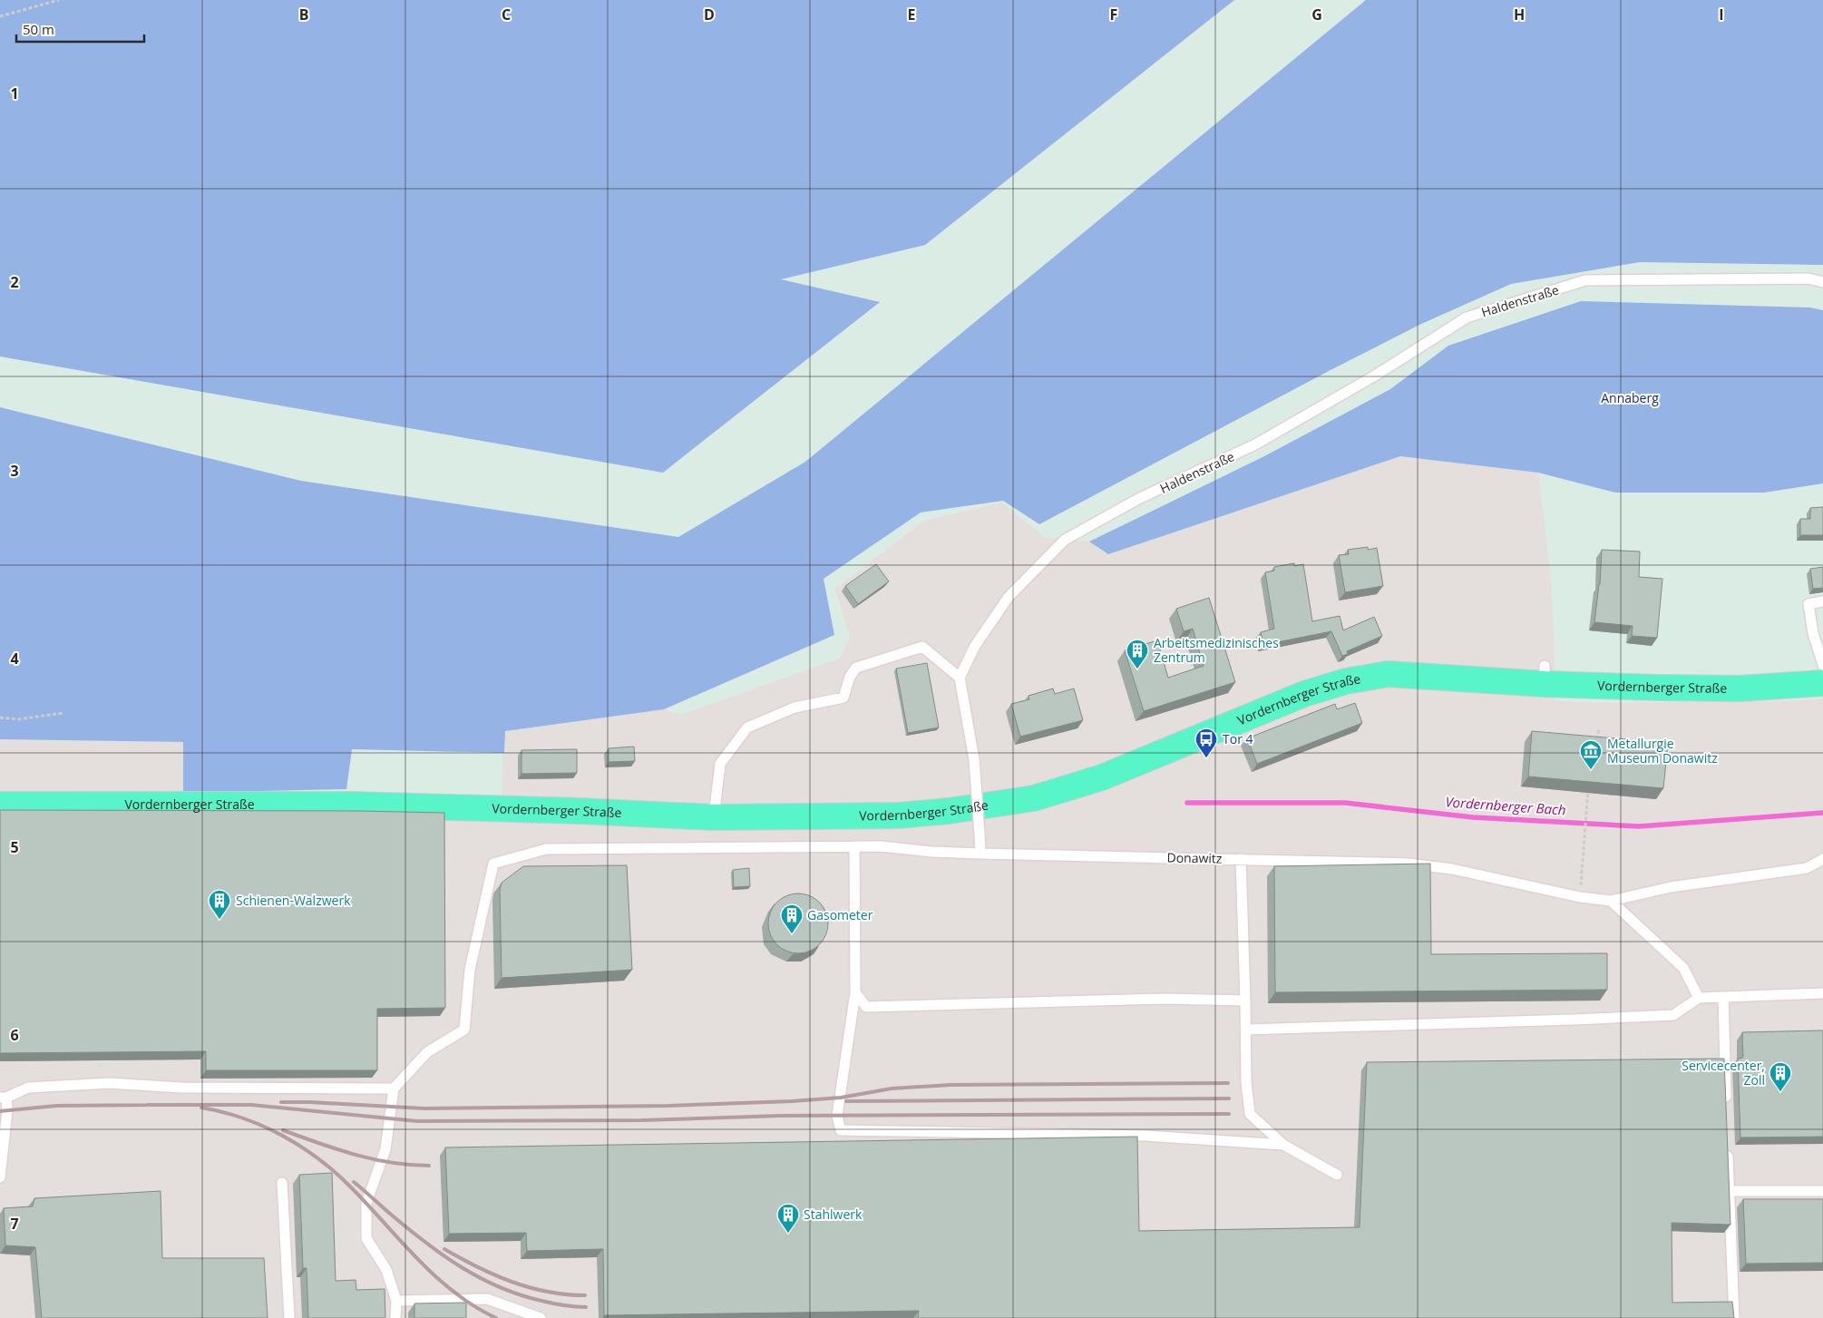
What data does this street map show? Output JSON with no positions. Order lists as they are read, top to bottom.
{
  "streets": {
    "main road": ["Vordernberger Straße"],
    "lane": ["Haldenstraße", "Donawitz"]
  },
  "water": ["Vordernberger Bach"],
  "parks": ["Annaberg"],
  "places": {
    "building": [
      "Arbeitsmedizinisches Zentrum",
      "Schienen-Walzwerk",
      "Gasometer",
      "Servicecenter, Zoll",
      "Stahlwerk"
    ],
    "bus stop": ["Tor 4"],
    "museum": ["Metallurgie Museum Donawitz"]
  },
  "scale_bar": "50 m",
  "grid": {
    "columns": [
      "B",
      "C",
      "D",
      "E",
      "F",
      "G",
      "H",
      "I"
    ],
    "rows": [
      "1",
      "2",
      "3",
      "4",
      "5",
      "6",
      "7"
    ]
  }
}
